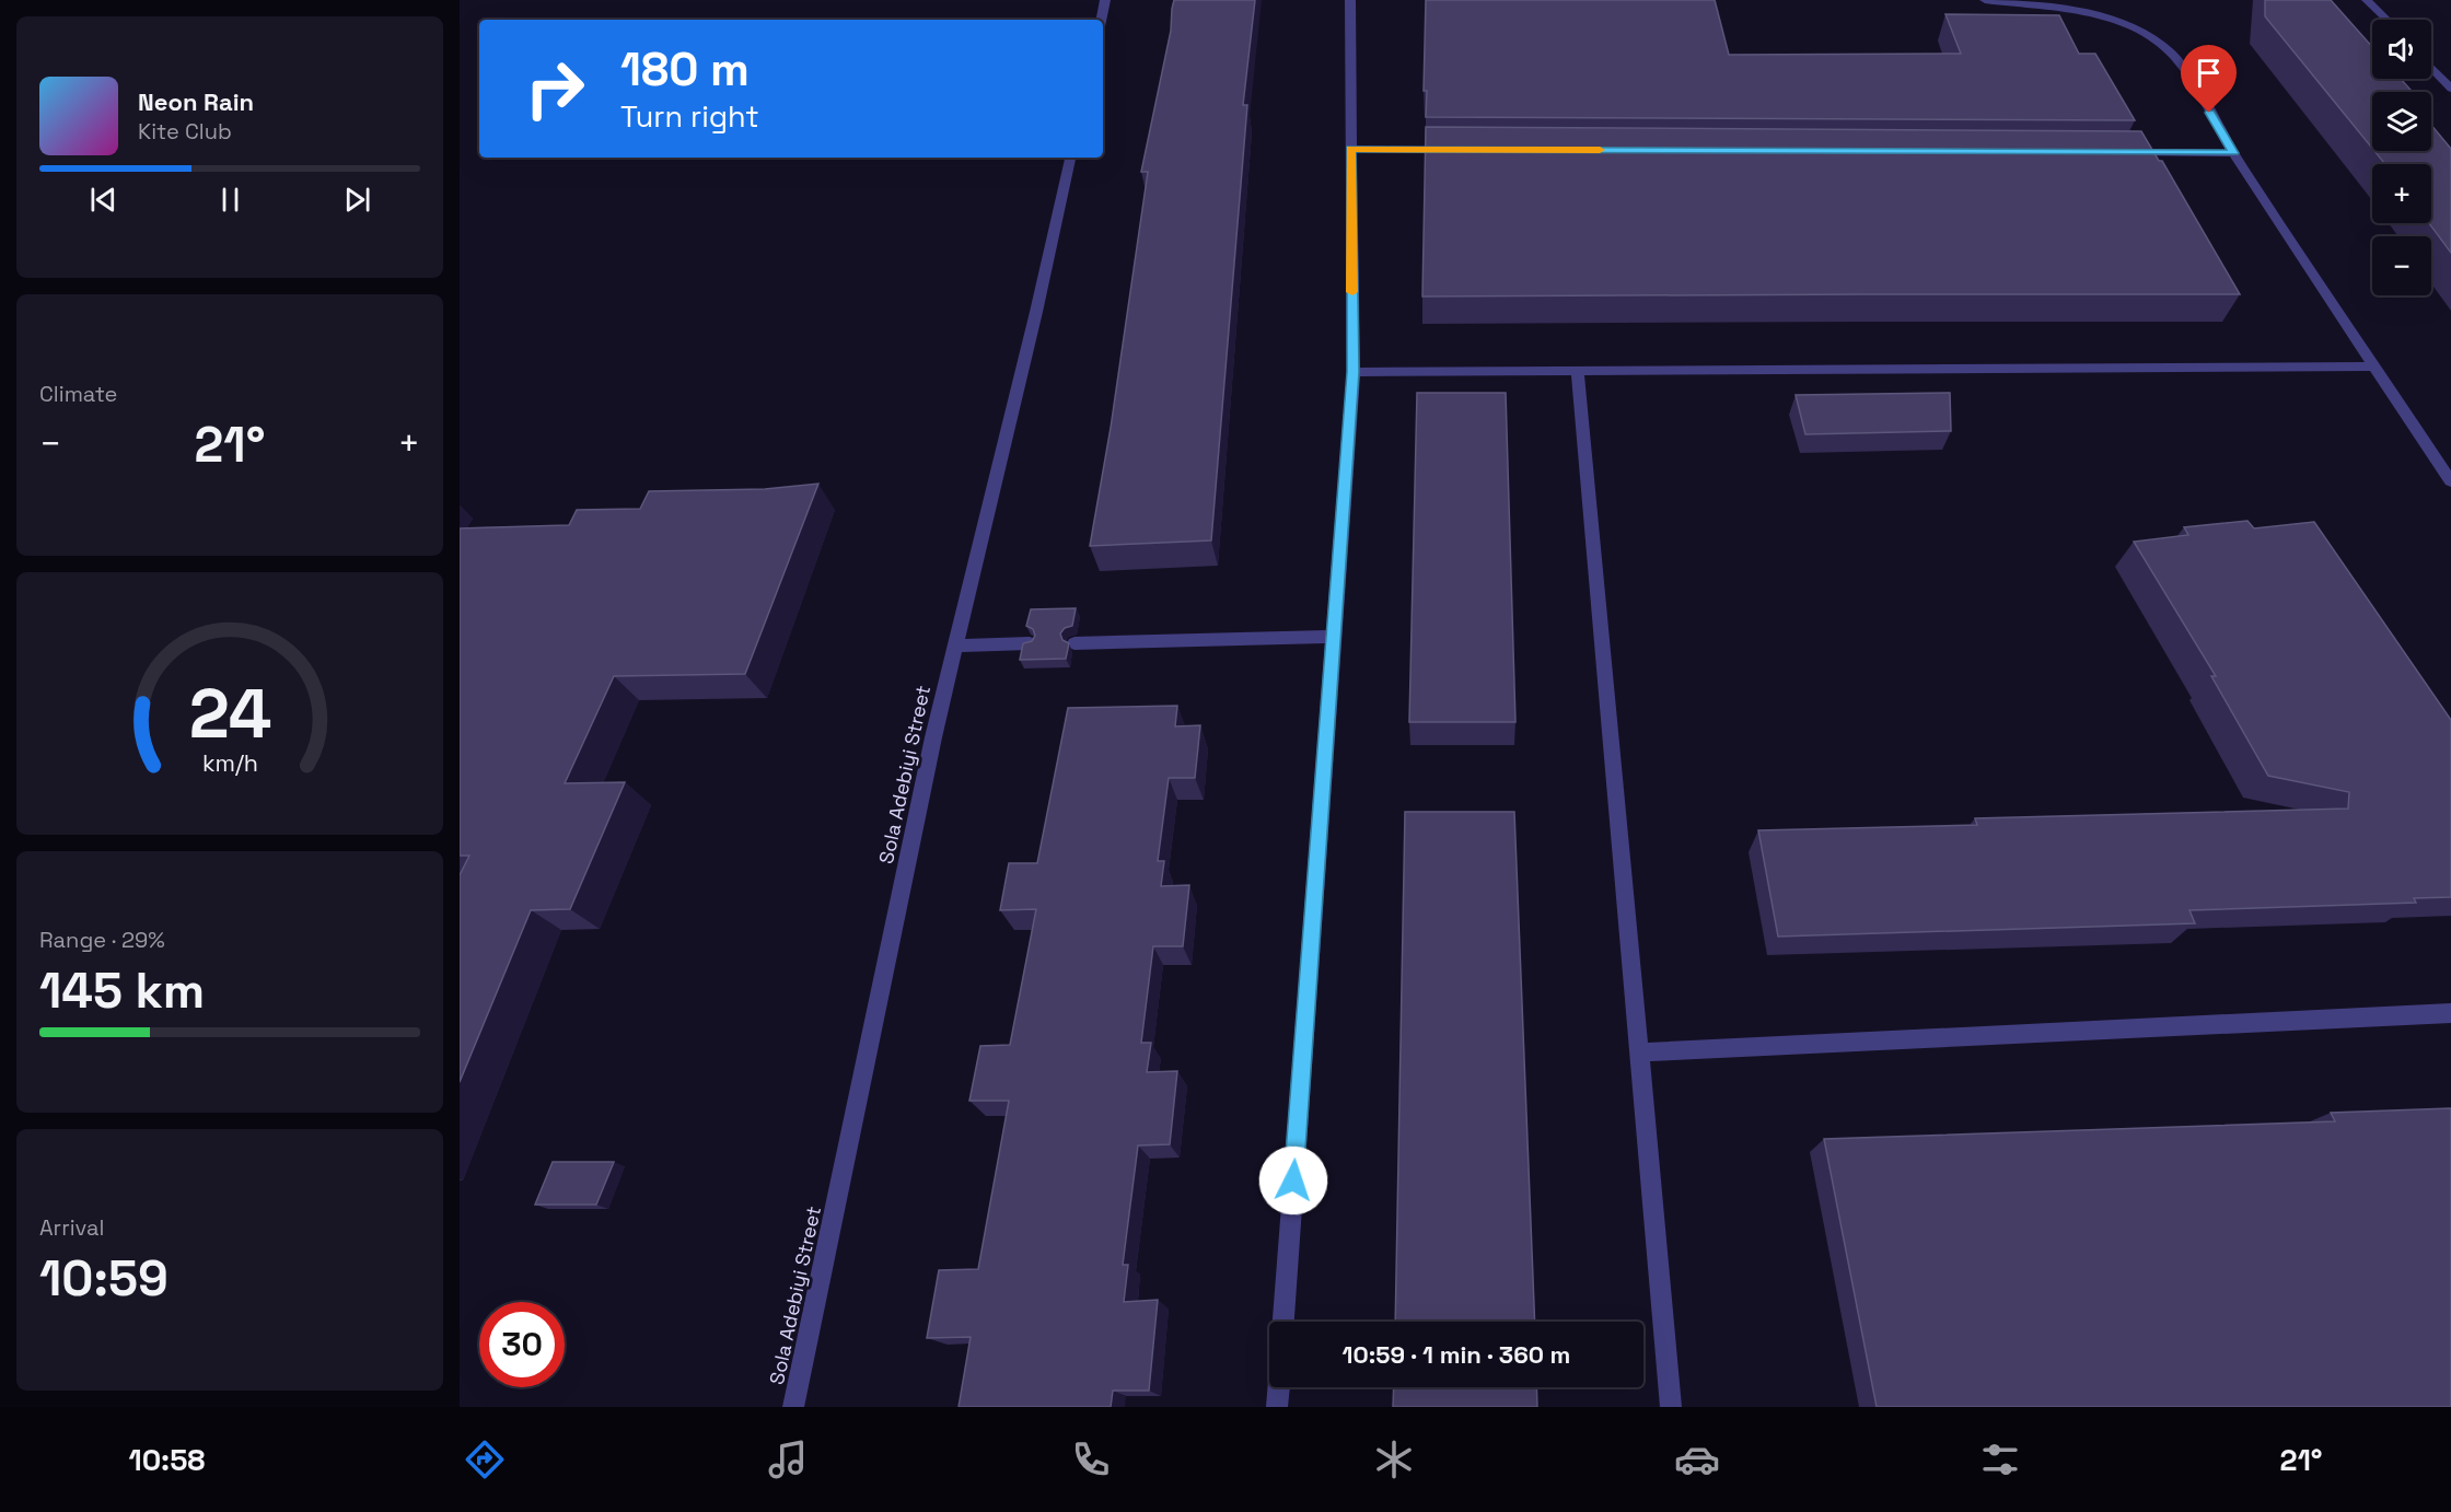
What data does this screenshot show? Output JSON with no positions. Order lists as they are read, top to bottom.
{
  "streets": {
    "street": ["Sola Adebiyi Street"]
  },
  "page": {
    "map_buttons": ["+", "−"],
    "turn": ["180 m", "Turn right"],
    "song": ["Neon Rain", "Kite Club"],
    "tile": [
      "Climate",
      ["Range · 29%", "145 km"],
      ["Arrival", "10:59"]
    ],
    "heat": ["−", "21°", "+"],
    "limit": "30",
    "trip": "10:59 · 1 min · 360 m",
    "tabs": ["10:58", "21°"],
    "gauge": ["24", "km/h"]
  }
}
